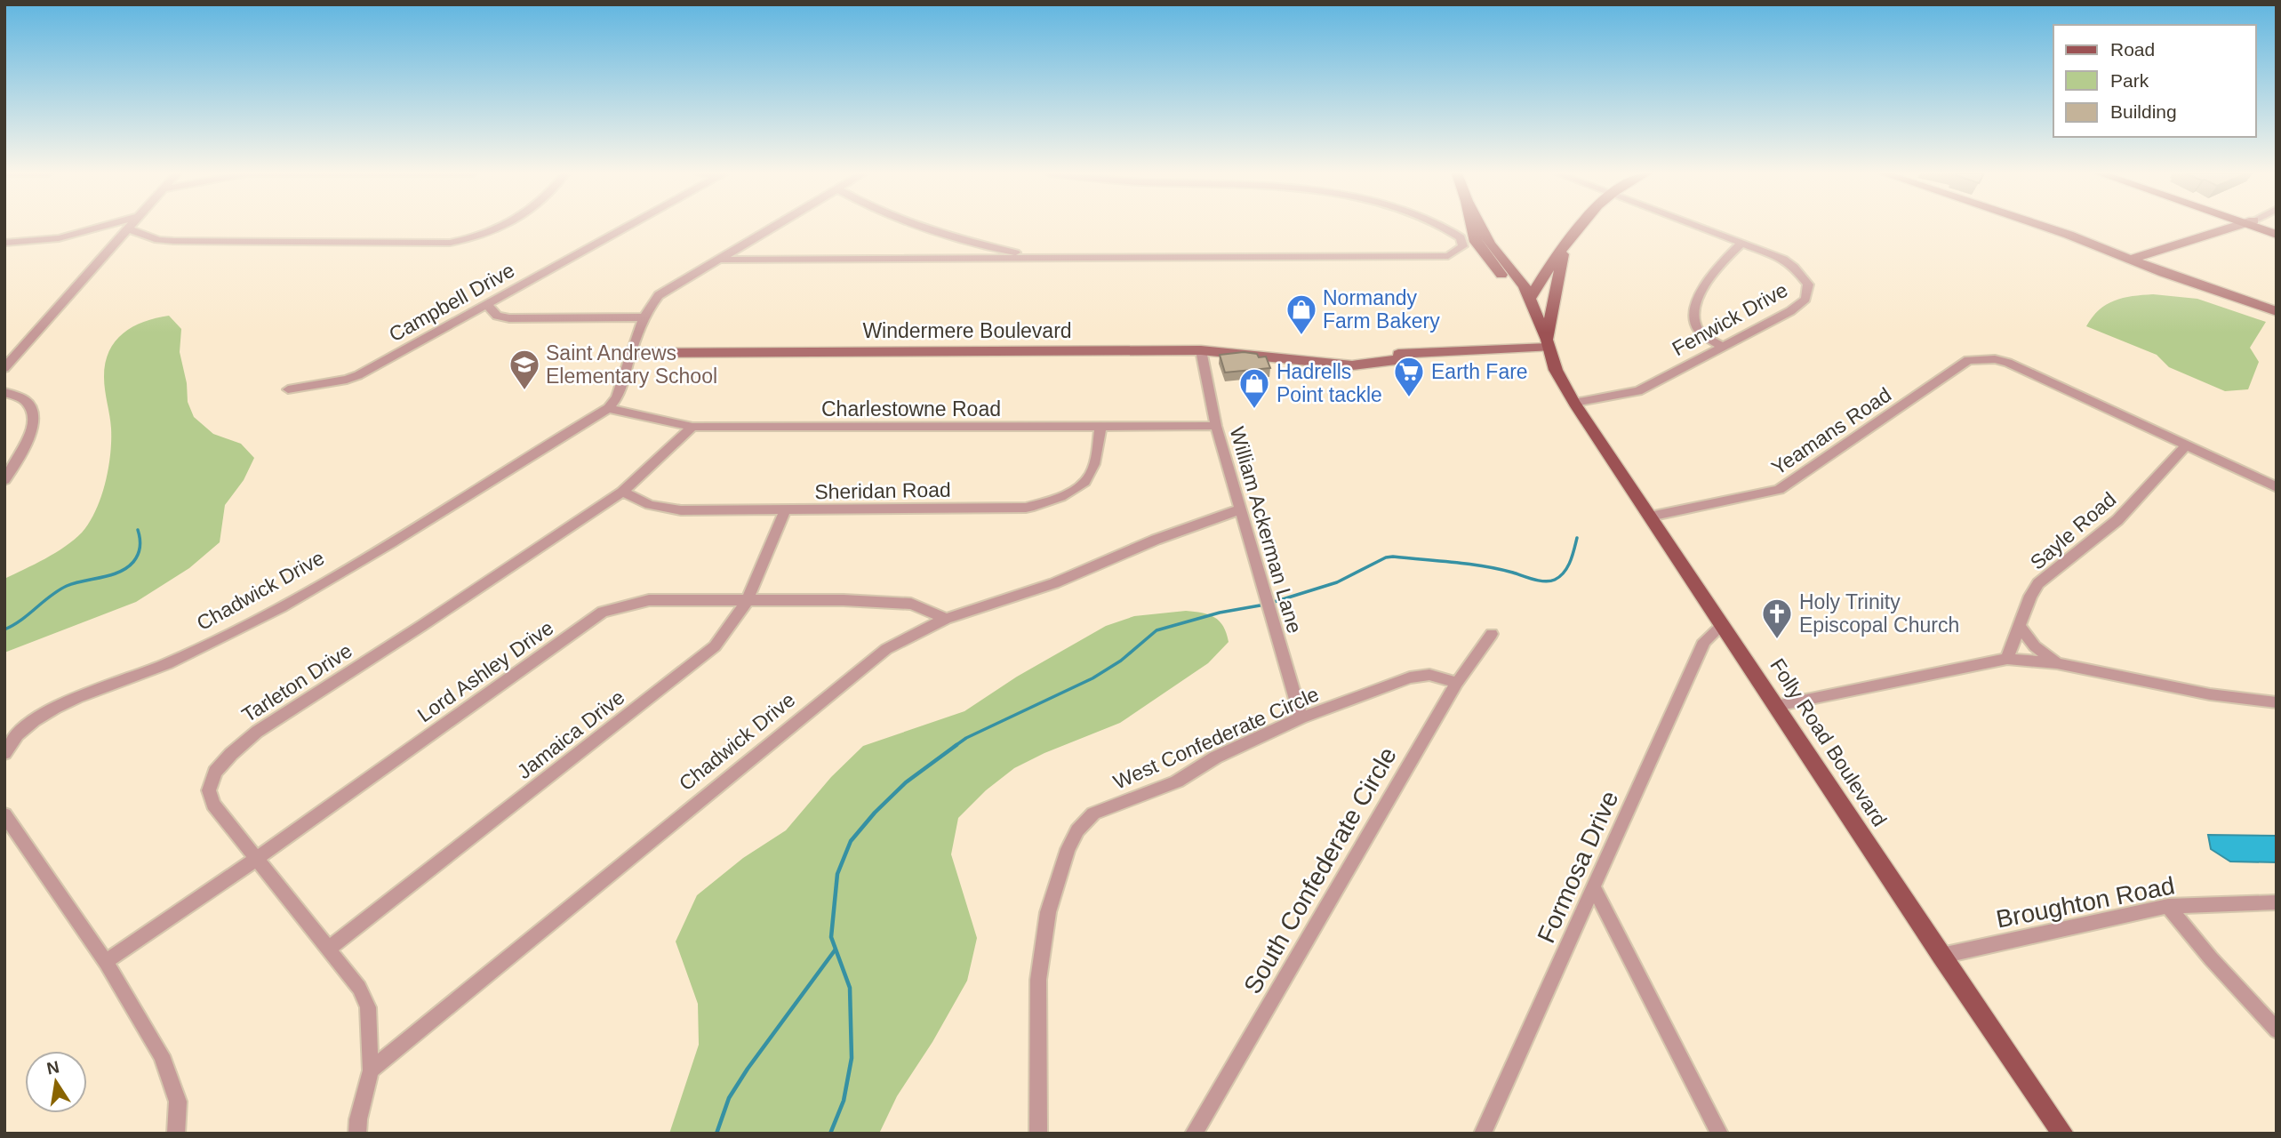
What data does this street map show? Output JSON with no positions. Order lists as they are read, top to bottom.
{
  "streets": {
    "main road": ["Folly Road Boulevard"],
    "street": [
      "Campbell Drive",
      "Fenwick Drive",
      "Windermere Boulevard",
      "Charlestowne Road",
      "Yeamans Road",
      "Sheridan Road",
      "William Ackerman Lane",
      "Sayle Road",
      "Chadwick Drive",
      "Lord Ashley Drive",
      "Tarleton Drive",
      "Jamaica Drive",
      "West Confederate Circle",
      "Formosa Drive",
      "South Confederate Circle",
      "Broughton Road"
    ]
  },
  "crossings": [
    ["Fenwick Drive", "Folly Road Boulevard"],
    ["Windermere Boulevard", "William Ackerman Lane"],
    ["Windermere Boulevard", "Chadwick Drive"],
    ["Windermere Boulevard", "Folly Road Boulevard"],
    ["Charlestowne Road", "Sheridan Road"],
    ["Charlestowne Road", "William Ackerman Lane"],
    ["Charlestowne Road", "Chadwick Drive"],
    ["Charlestowne Road", "Tarleton Drive"],
    ["Yeamans Road", "Sayle Road"],
    ["Yeamans Road", "Folly Road Boulevard"],
    ["Sheridan Road", "Tarleton Drive"],
    ["Sheridan Road", "Jamaica Drive"],
    ["William Ackerman Lane", "Chadwick Drive"],
    ["William Ackerman Lane", "West Confederate Circle"],
    ["Chadwick Drive", "Lord Ashley Drive"],
    ["Chadwick Drive", "Tarleton Drive"],
    ["Lord Ashley Drive", "Tarleton Drive"],
    ["Lord Ashley Drive", "Jamaica Drive"],
    ["Tarleton Drive", "Jamaica Drive"],
    ["West Confederate Circle", "South Confederate Circle"],
    ["Folly Road Boulevard", "Formosa Drive"],
    ["Folly Road Boulevard", "Broughton Road"]
  ],
  "places": {
    "shop": ["Normandy Farm Bakery", "Hadrells Point tackle"],
    "school or university": ["Saint Andrews Elementary School"],
    "supermarket": ["Earth Fare"],
    "church": ["Holy Trinity Episcopal Church"]
  },
  "legend": ["Road", "Park", "Building"],
  "north": "top"
}
